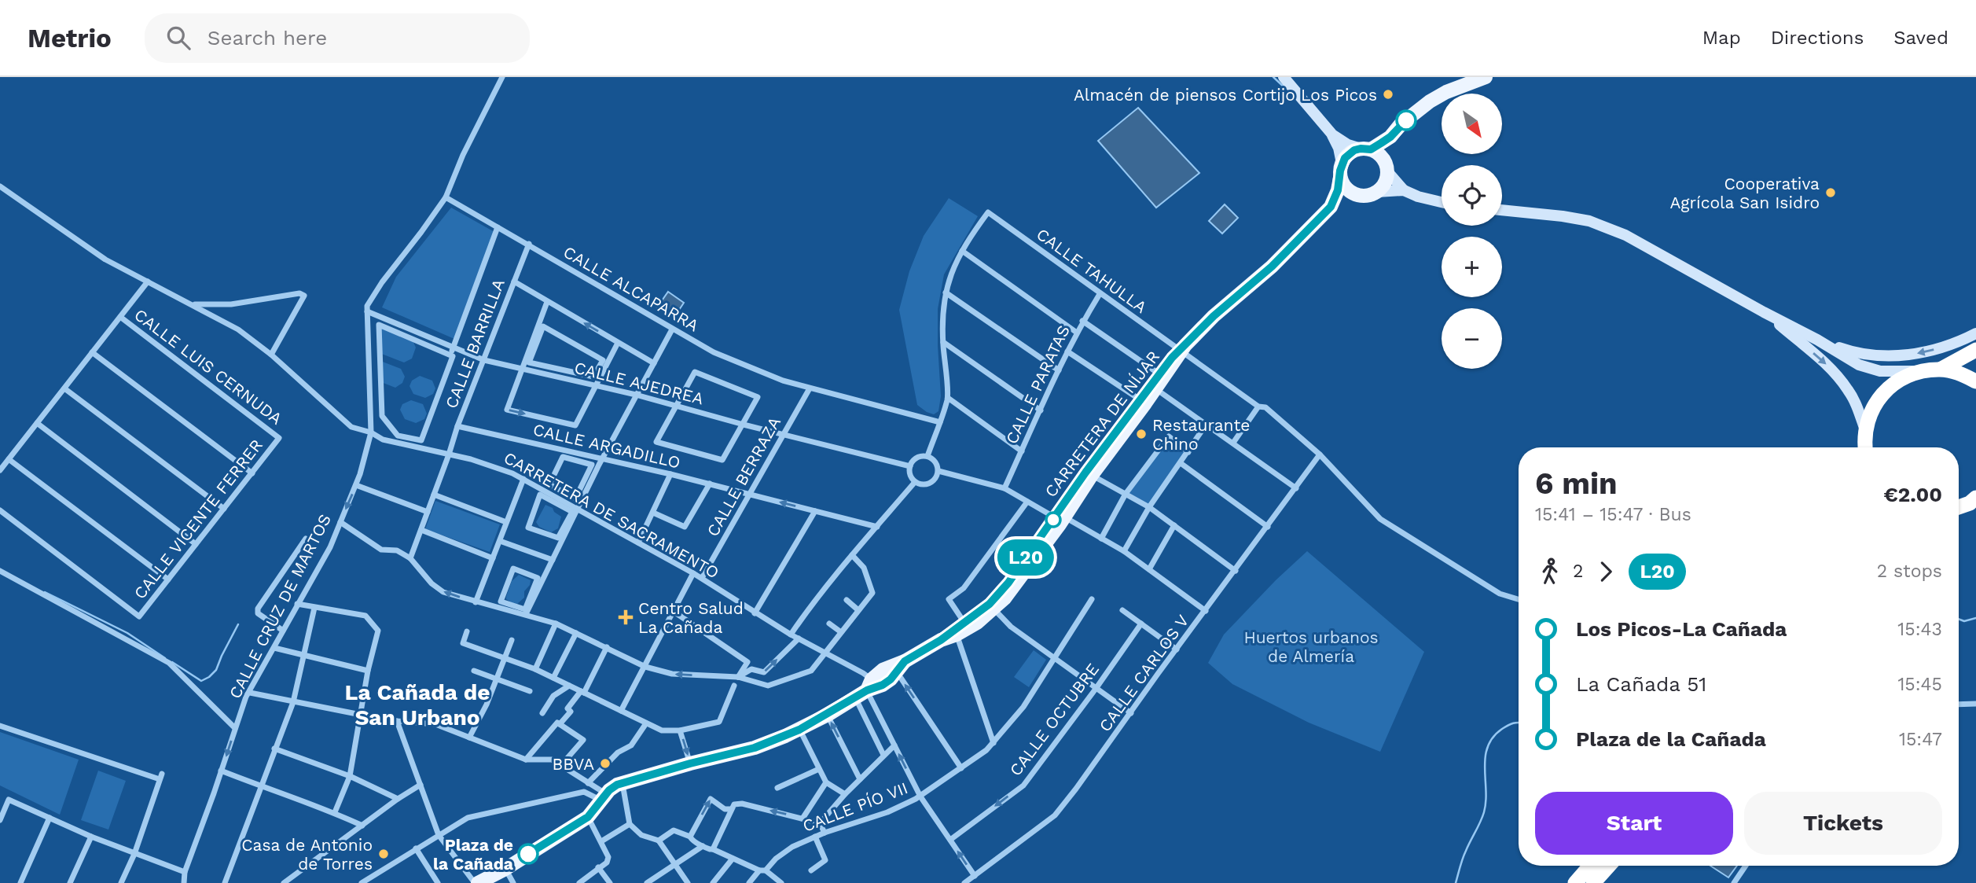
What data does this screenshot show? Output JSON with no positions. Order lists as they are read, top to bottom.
{
  "streets": {
    "main road": ["CARRETERA DE NÍJAR"],
    "street": [
      "CALLE TAHULLA",
      "CALLE ALCAPARRA",
      "CALLE BARRILLA",
      "CALLE LUIS CERNUDA",
      "CALLE AJEDREA",
      "CALLE PARATAS",
      "CALLE ARGADILLO",
      "CALLE BERRAZA",
      "CARRETERA DE SACRAMENTO",
      "CALLE VICENTE FERRER",
      "CALLE CRUZ DE MARTOS",
      "CALLE CARLOS V",
      "CALLE OCTUBRE",
      "CALLE PÍO VII"
    ]
  },
  "crossings": [
    ["CALLE TAHULLA", "CALLE PARATAS"],
    ["CALLE TAHULLA", "CARRETERA DE NÍJAR"],
    ["CALLE TAHULLA", "CALLE CARLOS V"],
    ["CALLE ALCAPARRA", "CALLE BARRILLA"],
    ["CALLE ALCAPARRA", "CALLE BERRAZA"],
    ["CALLE ALCAPARRA", "CALLE CRUZ DE MARTOS"],
    ["CALLE BARRILLA", "CALLE AJEDREA"],
    ["CALLE BARRILLA", "CALLE ARGADILLO"],
    ["CALLE BARRILLA", "CARRETERA DE SACRAMENTO"],
    ["CALLE LUIS CERNUDA", "CALLE VICENTE FERRER"],
    ["CALLE AJEDREA", "CALLE BERRAZA"],
    ["CALLE AJEDREA", "CALLE CRUZ DE MARTOS"],
    ["CARRETERA DE NÍJAR", "CARRETERA DE SACRAMENTO"],
    ["CALLE ARGADILLO", "CALLE BERRAZA"],
    ["CALLE BERRAZA", "CARRETERA DE SACRAMENTO"],
    ["CARRETERA DE SACRAMENTO", "CALLE CRUZ DE MARTOS"]
  ],
  "one_way": ["CALLE OCTUBRE"],
  "districts": ["La Cañada de San Urbano"],
  "parks": ["Huertos urbanos de Almería"],
  "places": {
    "other": [
      "Almacén de piensos Cortijo Los Picos",
      "Cooperativa Agrícola San Isidro",
      "Restaurante Chino",
      "BBVA",
      "Casa de Antonio de Torres",
      "Plaza de la Cañada"
    ],
    "health": ["Centro Salud La Cañada"]
  },
  "lines": ["bus line L20"],
  "north": "bottom right",
  "page": {
    "header": "Metrio",
    "search": "Search here",
    "nav": ["Map", "Directions", "Saved"],
    "on_map": "L20",
    "map_buttons": ["+", "−"],
    "heading": ["6 min", "15:41 – 15:47 · Bus", "€2.00"],
    "legs": ["2", "L20", "2 stops"],
    "list": [
      {
        "name": "Los Picos-La Cañada",
        "value": "15:43"
      },
      {
        "name": "La Cañada 51",
        "value": "15:45"
      },
      {
        "name": "Plaza de la Cañada",
        "value": "15:47"
      }
    ],
    "buttons": ["Start", "Tickets"]
  }
}
